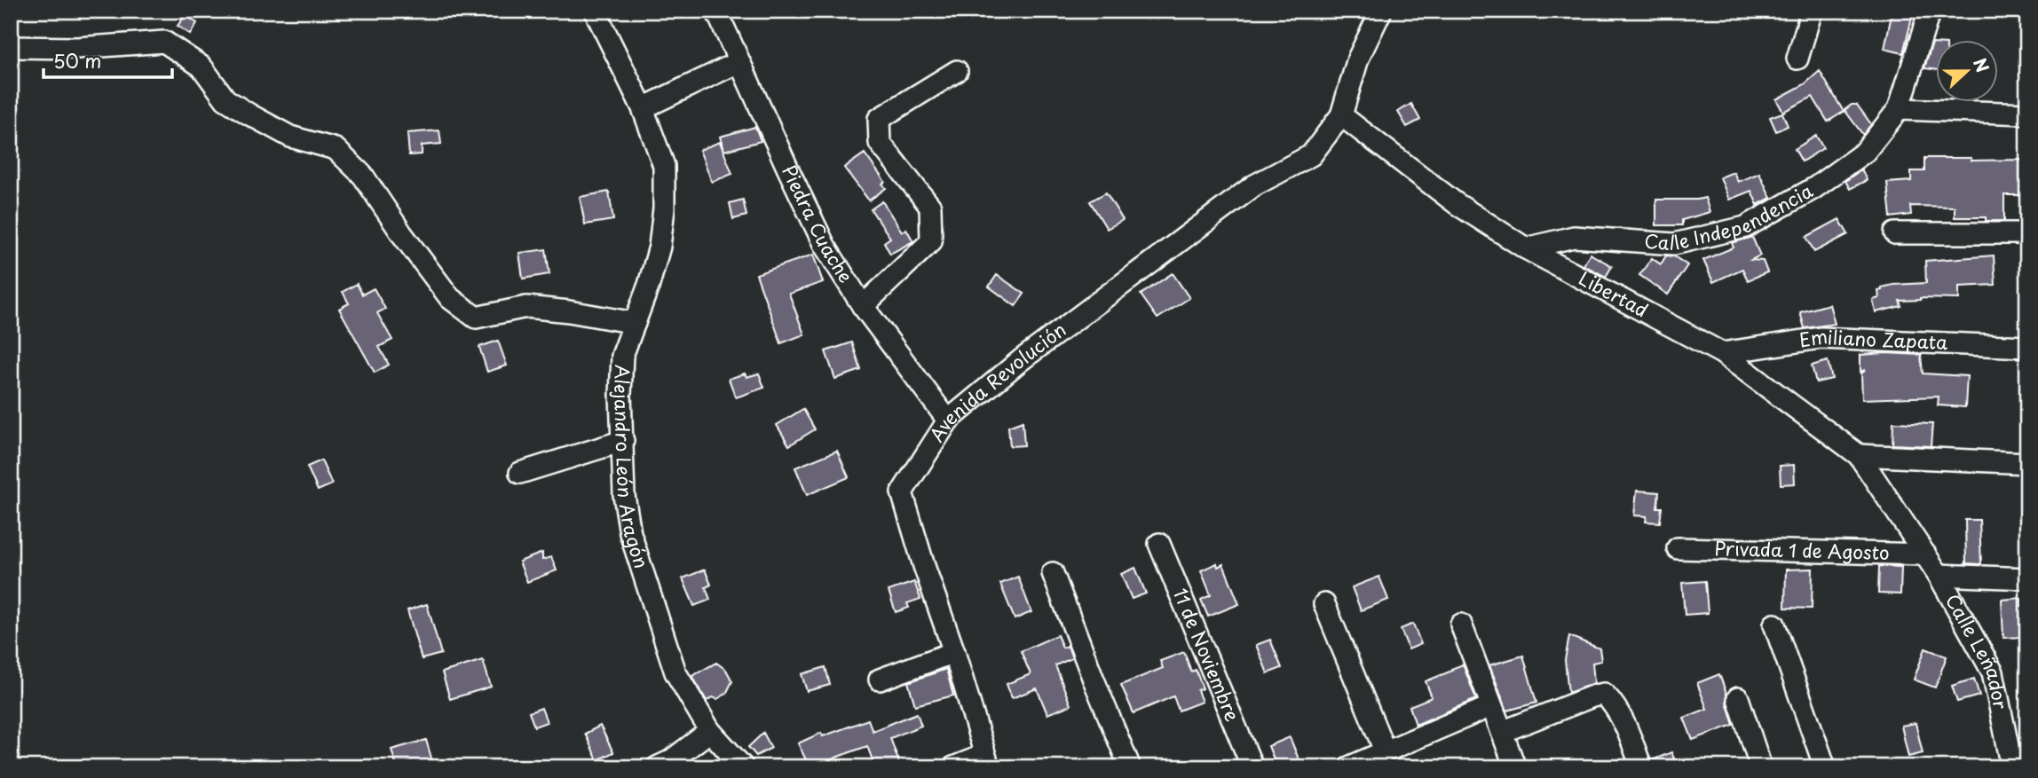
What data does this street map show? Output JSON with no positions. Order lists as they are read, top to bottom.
{
  "streets": {
    "street": [
      "Calle Independencia",
      "Piedra Cuache",
      "Libertad",
      "Emiliano Zapata",
      "Avenida Revolución",
      "Alejandro León Aragón",
      "Privada 1 de Agosto",
      "Calle Leñador",
      "11 de Noviembre"
    ]
  },
  "crossings": [
    ["Calle Independencia", "Libertad"],
    ["Piedra Cuache", "Avenida Revolución"],
    ["Libertad", "Emiliano Zapata"],
    ["Libertad", "Avenida Revolución"],
    ["Libertad", "Privada 1 de Agosto"],
    ["Libertad", "Calle Leñador"]
  ],
  "scale_bar": "50 m",
  "north": "right"
}
